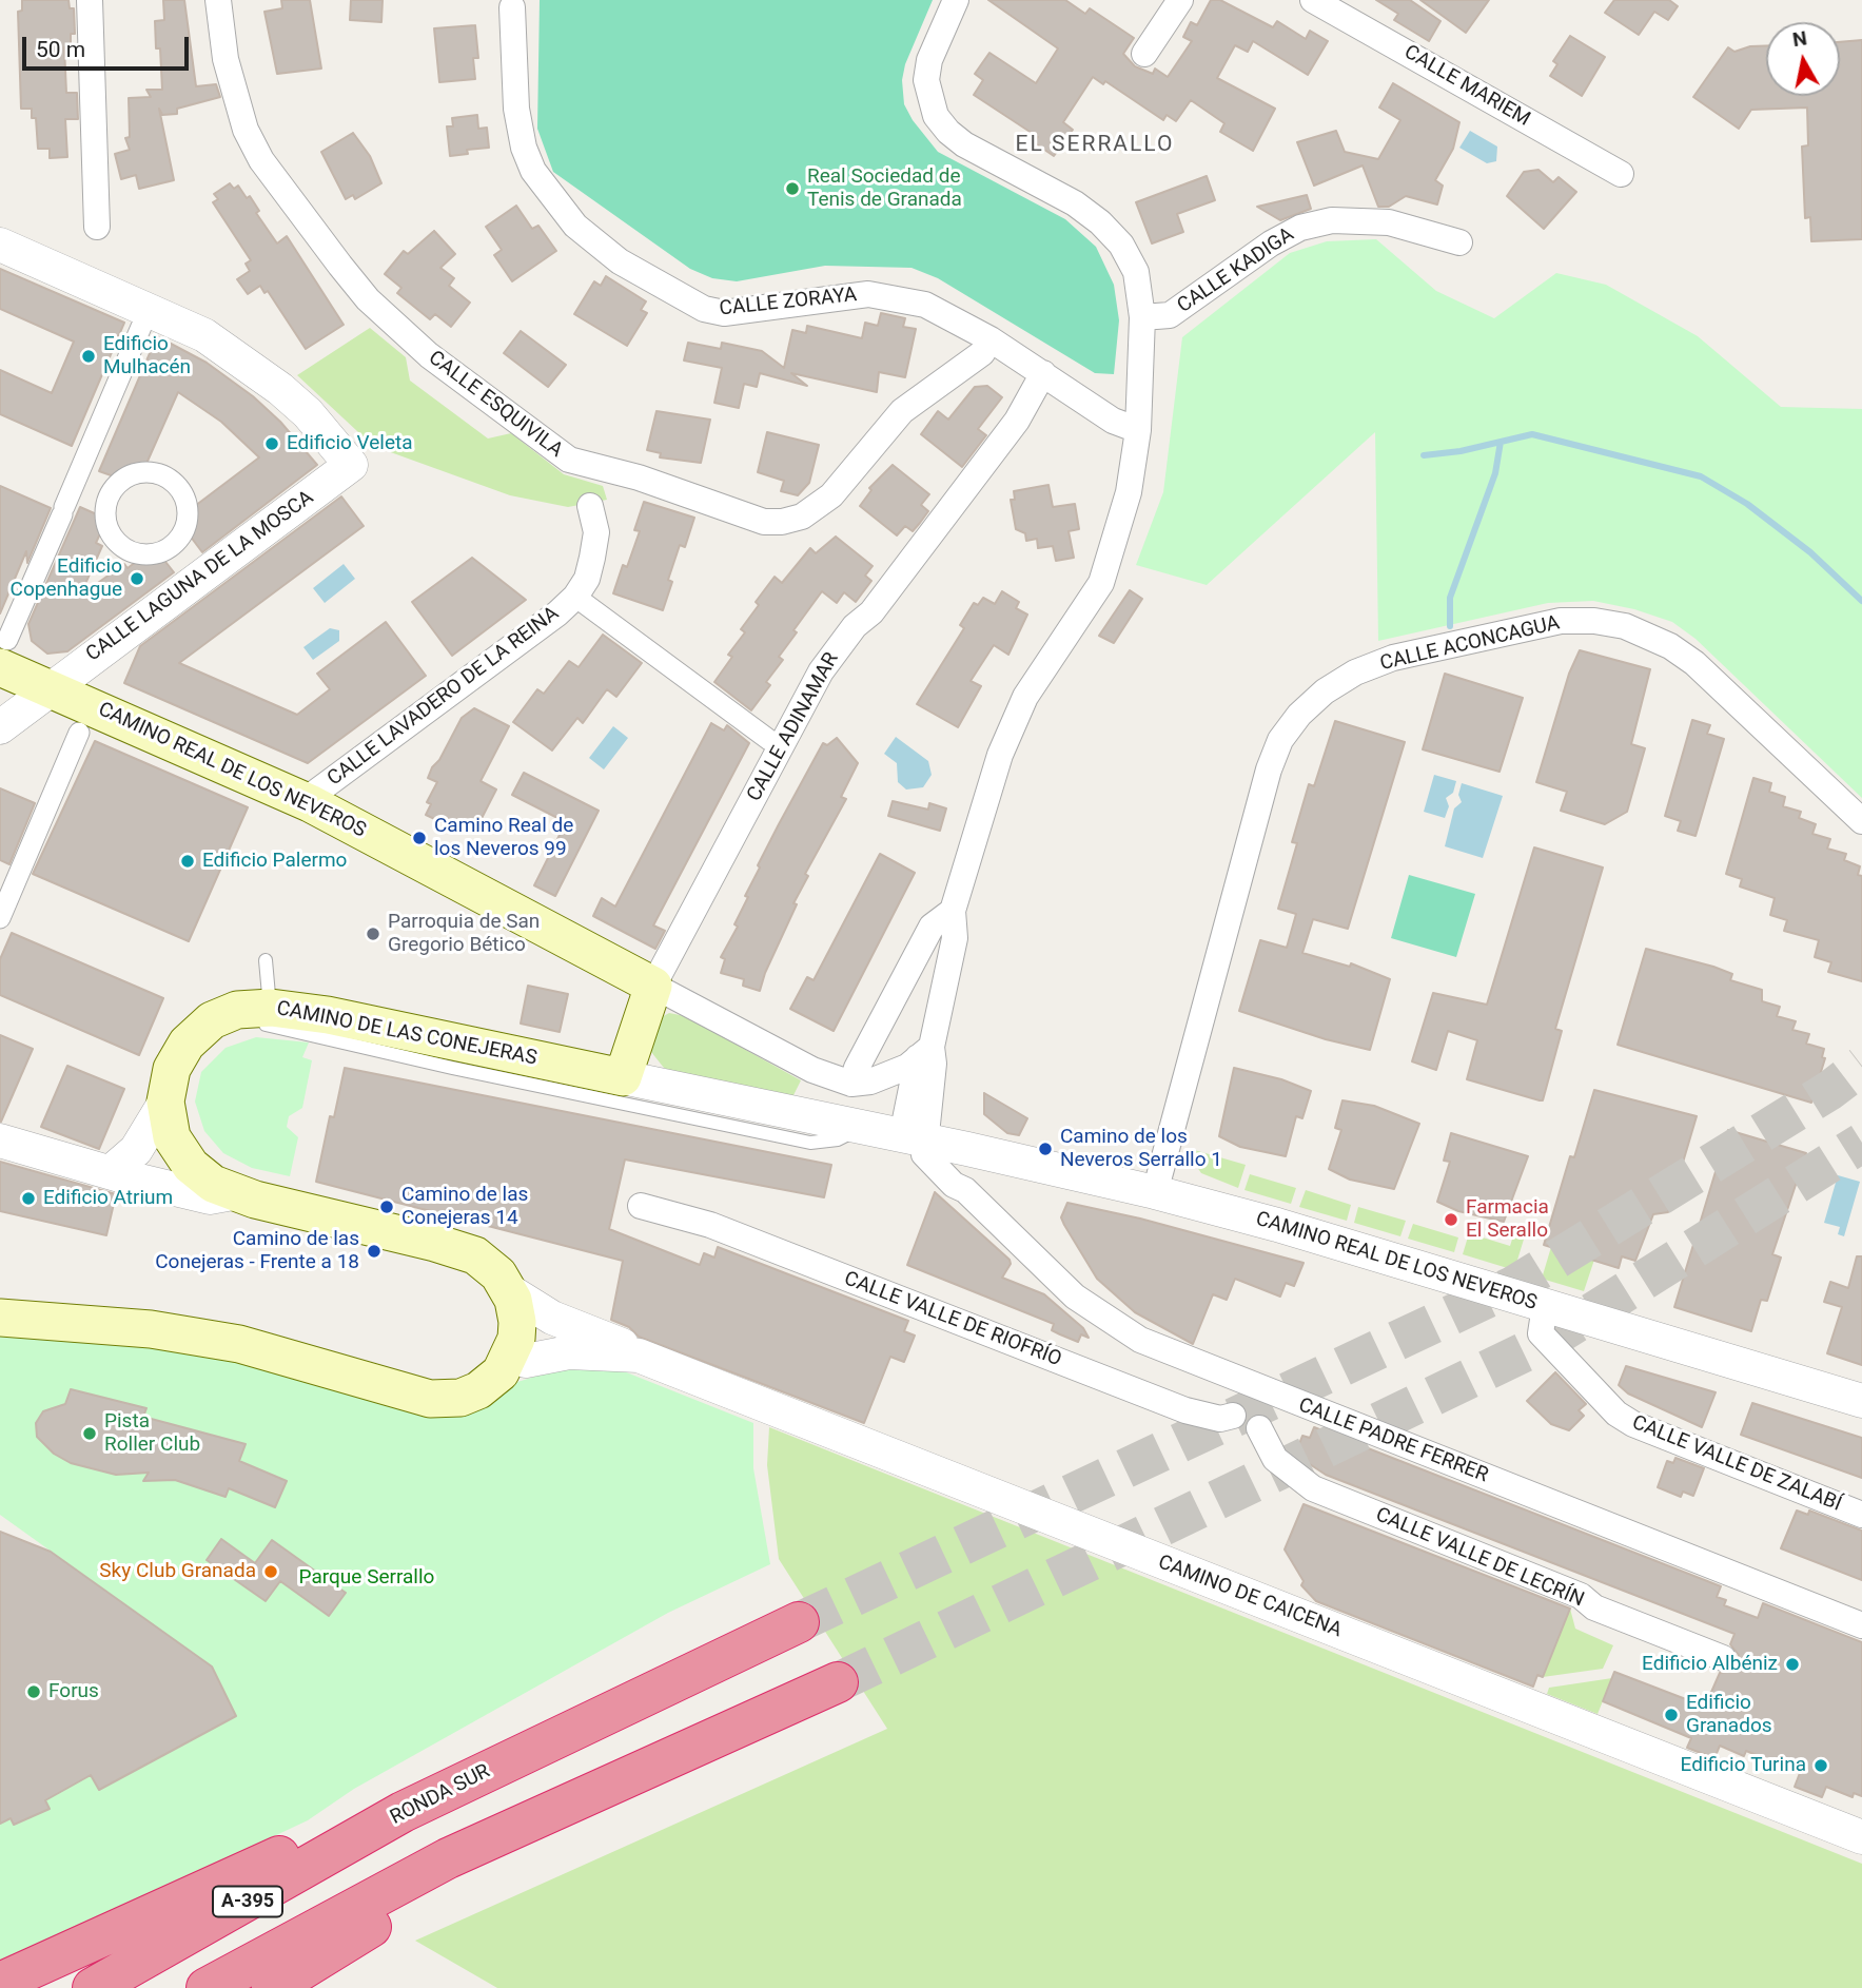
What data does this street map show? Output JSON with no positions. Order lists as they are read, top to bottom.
{
  "streets": {
    "highway": ["RONDA SUR", "A-395"],
    "main road": ["CALLE ADINAMAR", "CAMINO REAL DE LOS NEVEROS", "CAMINO DE LAS CONEJERAS"],
    "street": [
      "CALLE MARIEM",
      "CALLE KADIGA",
      "CALLE ZORAYA",
      "CALLE ESQUIVILA",
      "CALLE LAGUNA DE LA MOSCA",
      "CALLE ACONCAGUA",
      "CALLE LAVADERO DE LA REINA",
      "CALLE VALLE DE RIOFRÍO",
      "CALLE PADRE FERRER",
      "CALLE VALLE DE ZALABÍ",
      "CALLE VALLE DE LECRÍN",
      "CAMINO DE CAICENA"
    ]
  },
  "crossings": [
    ["CALLE ZORAYA", "CALLE ESQUIVILA"],
    ["CALLE ZORAYA", "CALLE ADINAMAR"],
    ["CALLE LAGUNA DE LA MOSCA", "CAMINO REAL DE LOS NEVEROS"],
    ["CALLE ACONCAGUA", "CAMINO REAL DE LOS NEVEROS"],
    ["CALLE LAVADERO DE LA REINA", "CAMINO REAL DE LOS NEVEROS"],
    ["CALLE ADINAMAR", "CAMINO REAL DE LOS NEVEROS"],
    ["CALLE ADINAMAR", "CAMINO DE LAS CONEJERAS"],
    ["CAMINO REAL DE LOS NEVEROS", "CAMINO DE LAS CONEJERAS"],
    ["CAMINO REAL DE LOS NEVEROS", "CALLE PADRE FERRER"],
    ["CAMINO REAL DE LOS NEVEROS", "CALLE VALLE DE ZALABÍ"],
    ["CAMINO DE LAS CONEJERAS", "CALLE PADRE FERRER"],
    ["CAMINO DE LAS CONEJERAS", "CAMINO DE CAICENA"]
  ],
  "districts": ["EL SERRALLO"],
  "parks": ["Parque Serrallo"],
  "places": [
    "Real Sociedad de Tenis de Granada",
    "Edificio Mulhacén",
    "Edificio Veleta",
    "Edificio Copenhague",
    "Camino Real de los Neveros 99",
    "Edificio Palermo",
    "Parroquia de San Gregorio Bético",
    "Camino de los Neveros Serrallo 1",
    "Edificio Atrium",
    "Camino de las Conejeras 14",
    "Farmacia El Serallo",
    "Camino de las Conejeras - Frente a 18",
    "Pista Roller Club",
    "Sky Club Granada",
    "Edificio Albéniz",
    "Forus",
    "Edificio Granados",
    "Edificio Turina"
  ],
  "scale_bar": "50 m",
  "north": "top"
}
